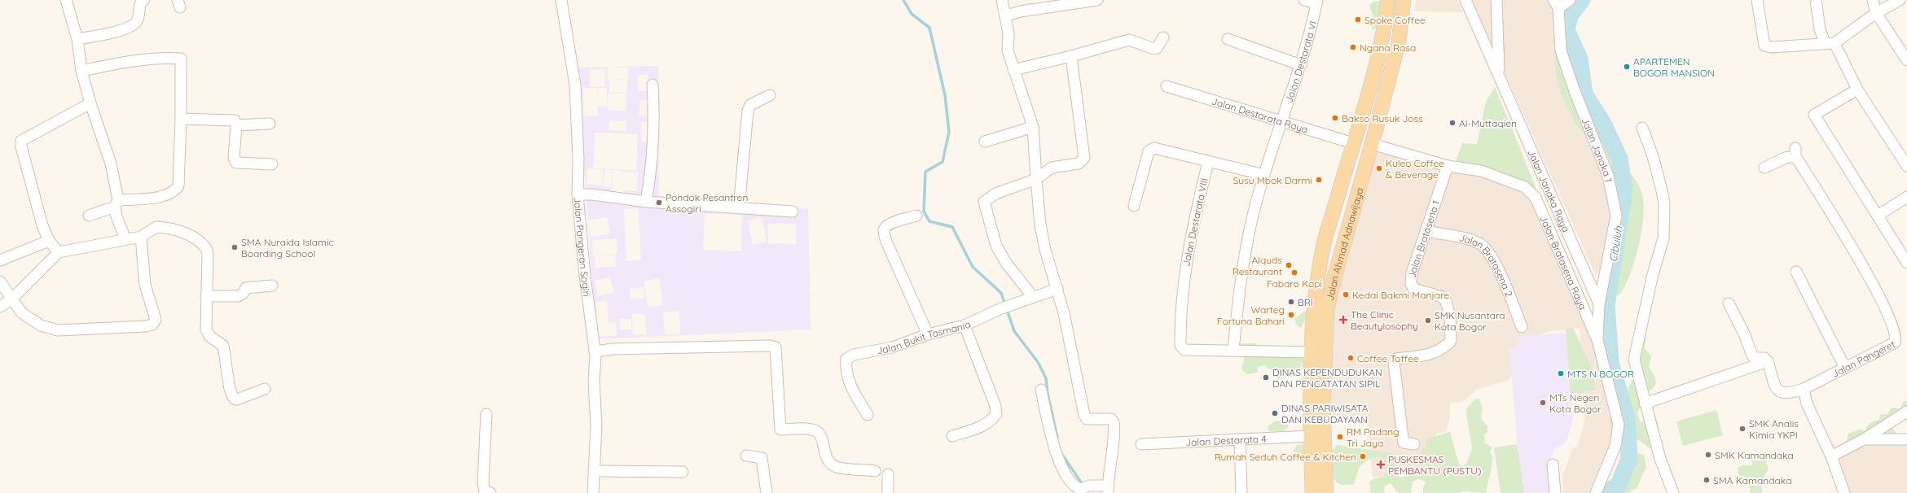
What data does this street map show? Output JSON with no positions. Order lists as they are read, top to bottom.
{
  "streets": {
    "main road": ["Jalan Ahmad Adnawijaya"],
    "street": [
      "Jalan Destarata VI",
      "Jalan Destarata Raya",
      "Jalan Janaka 1",
      "Jalan Janaka Raya",
      "Jalan Destarata VIII",
      "Jalan Bratasena 1",
      "Jalan Pangeran Sogiri",
      "Jalan Bratasena Raya",
      "Jalan Bratasena 2",
      "Jalan Bukit Tasmania",
      "Jalan Pangeret",
      "Jalan Destarata 4"
    ]
  },
  "crossings": [
    ["Jalan Destarata VI", "Jalan Destarata Raya"],
    ["Jalan Destarata VI", "Jalan Destarata VIII"],
    ["Jalan Destarata Raya", "Jalan Ahmad Adnawijaya"],
    ["Jalan Janaka 1", "Jalan Janaka Raya"],
    ["Jalan Janaka 1", "Jalan Bratasena Raya"],
    ["Jalan Bratasena 1", "Jalan Bratasena Raya"],
    ["Jalan Bratasena 1", "Jalan Bratasena 2"],
    ["Jalan Ahmad Adnawijaya", "Jalan Bratasena Raya"],
    ["Jalan Ahmad Adnawijaya", "Jalan Destarata 4"]
  ],
  "water": ["Cibuluh"],
  "places": {
    "other": [
      "Spoke Coffee",
      "Ngana Rasa",
      "APARTEMEN BOGOR MANSION",
      "Bakso Rusuk Joss",
      "Al-Muttaqien",
      "Kuleo Coffee & Beverage",
      "Susu Mbok Darmi",
      "Pondok Pesantren Assogiri",
      "SMA Nuraida Islamic Boarding School",
      "Alquds Restaurant",
      "Fabaro Kopi",
      "Kedai Bakmi Manjare",
      "BRI",
      "Warteg Fortuna Bahari",
      "SMK Nusantara Kota Bogor",
      "Coffee Toffee",
      "MTS N BOGOR",
      "DINAS KEPENDUDUKAN DAN PENCATATAN SIPIL",
      "MTs Negeri Kota Bogor",
      "DINAS PARIWISATA DAN KEBUDAYAAN",
      "SMK Analis Kimia YKPI",
      "RM Padang Tri Jaya",
      "SMK Kamandaka",
      "Rumah Seduh Coffee & Kitchen",
      "SMA Kamandaka"
    ],
    "health": ["The Clinic Beautylosophy", "PUSKESMAS PEMBANTU (PUSTU)"]
  }
}
